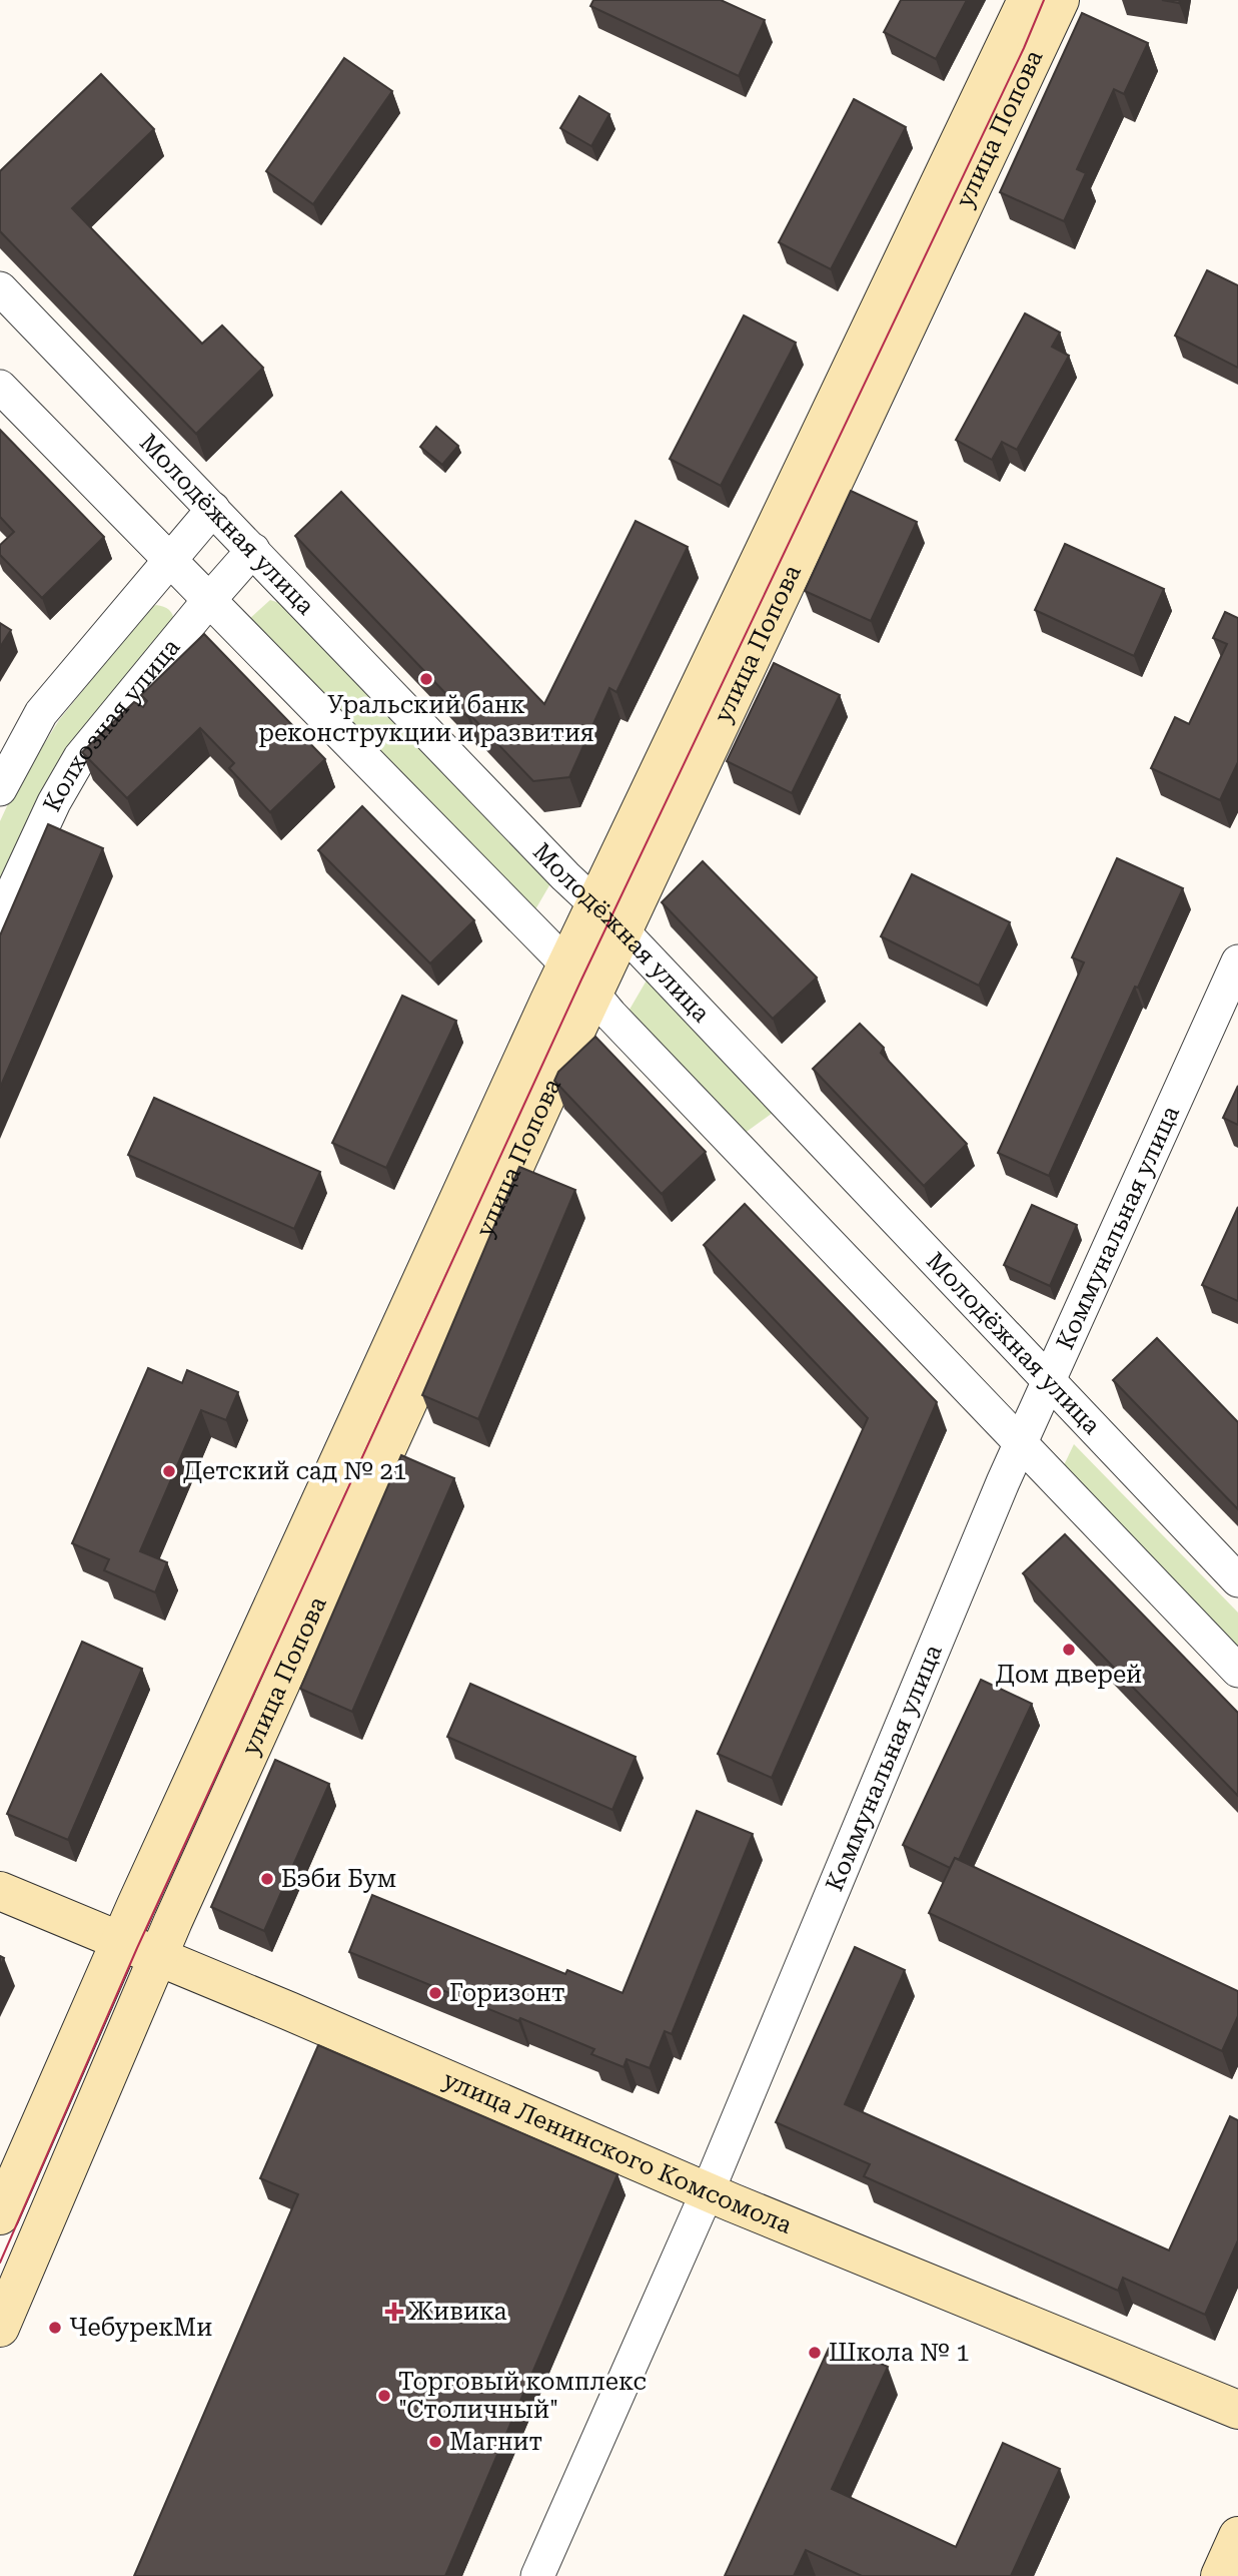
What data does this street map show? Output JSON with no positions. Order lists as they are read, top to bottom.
{
  "streets": {
    "street": [
      "улица Попова",
      "Молодёжная улица",
      "Колхозная улица",
      "Коммунальная улица",
      "улица Ленинского Комсомола"
    ]
  },
  "crossings": [
    ["улица Попова", "Молодёжная улица"],
    ["улица Попова", "улица Ленинского Комсомола"],
    ["Молодёжная улица", "Колхозная улица"],
    ["Молодёжная улица", "Коммунальная улица"],
    ["Коммунальная улица", "улица Ленинского Комсомола"]
  ],
  "places": {
    "other": [
      "Уральский банк реконструкции и развития",
      "Детский сад № 21",
      "Дом дверей",
      "Бэби Бум",
      "Горизонт",
      "ЧебурекМи",
      "Школа № 1",
      "Торговый комплекс \"Столичный\"",
      "Магнит"
    ],
    "health": ["Живика"]
  }
}
